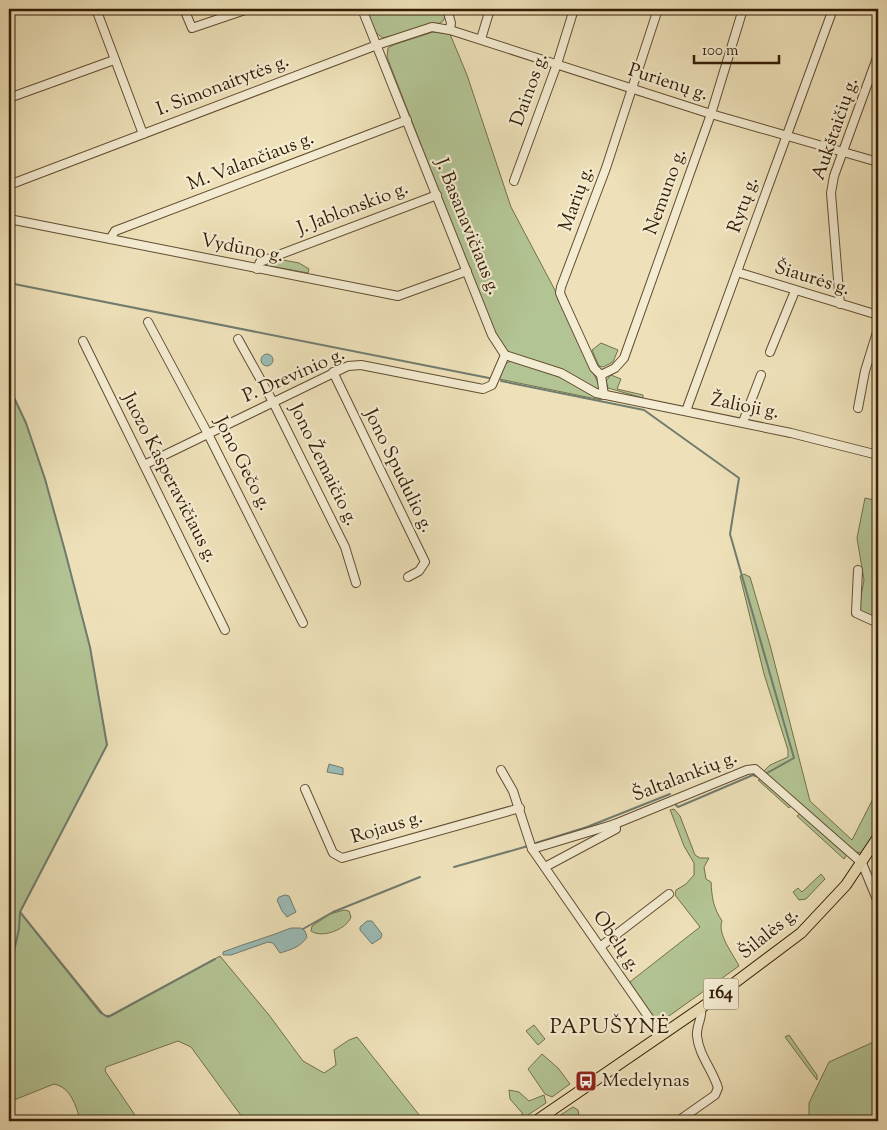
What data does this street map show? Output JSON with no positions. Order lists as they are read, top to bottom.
{
  "streets": {
    "main road": ["Šilalės g.", "164"],
    "street": [
      "Purienų g.",
      "I. Simonaitytės g.",
      "Dainos g.",
      "Aukštaičių g.",
      "M. Valančiaus g.",
      "Nemuno g.",
      "Marių g.",
      "Rytų g.",
      "J. Jablonskio g.",
      "J. Basanavičiaus g.",
      "Vydūno g.",
      "Šiaurės g.",
      "P. Drevinio g.",
      "Žalioji g.",
      "Jono Gečo g.",
      "Jono Žemaičio g.",
      "Jono Spudulio g.",
      "Juozo Kasperavičiaus g.",
      "Šaltalankių g.",
      "Rojaus g.",
      "Obelų g."
    ]
  },
  "crossings": [
    ["Purienų g.", "I. Simonaitytės g."],
    ["Purienų g.", "Dainos g."],
    ["Purienų g.", "Aukštaičių g."],
    ["Purienų g.", "Nemuno g."],
    ["Purienų g.", "Marių g."],
    ["Purienų g.", "Rytų g."],
    ["I. Simonaitytės g.", "J. Basanavičiaus g."],
    ["Aukštaičių g.", "Šiaurės g."],
    ["M. Valančiaus g.", "J. Basanavičiaus g."],
    ["M. Valančiaus g.", "Vydūno g."],
    ["Nemuno g.", "Marių g."],
    ["Marių g.", "Žalioji g."],
    ["Rytų g.", "Šiaurės g."],
    ["Rytų g.", "Žalioji g."],
    ["J. Jablonskio g.", "J. Basanavičiaus g."],
    ["J. Jablonskio g.", "Vydūno g."],
    ["J. Basanavičiaus g.", "Vydūno g."],
    ["J. Basanavičiaus g.", "P. Drevinio g."],
    ["P. Drevinio g.", "Jono Gečo g."],
    ["P. Drevinio g.", "Jono Žemaičio g."],
    ["P. Drevinio g.", "Jono Spudulio g."],
    ["P. Drevinio g.", "Juozo Kasperavičiaus g."],
    ["Šaltalankių g.", "Šilalės g."],
    ["Šaltalankių g.", "Obelų g."],
    ["Šilalės g.", "Obelų g."]
  ],
  "districts": ["PAPUŠYNĖ"],
  "places": {
    "bus stop": ["Medelynas"]
  },
  "scale_bar": "100 m"
}
